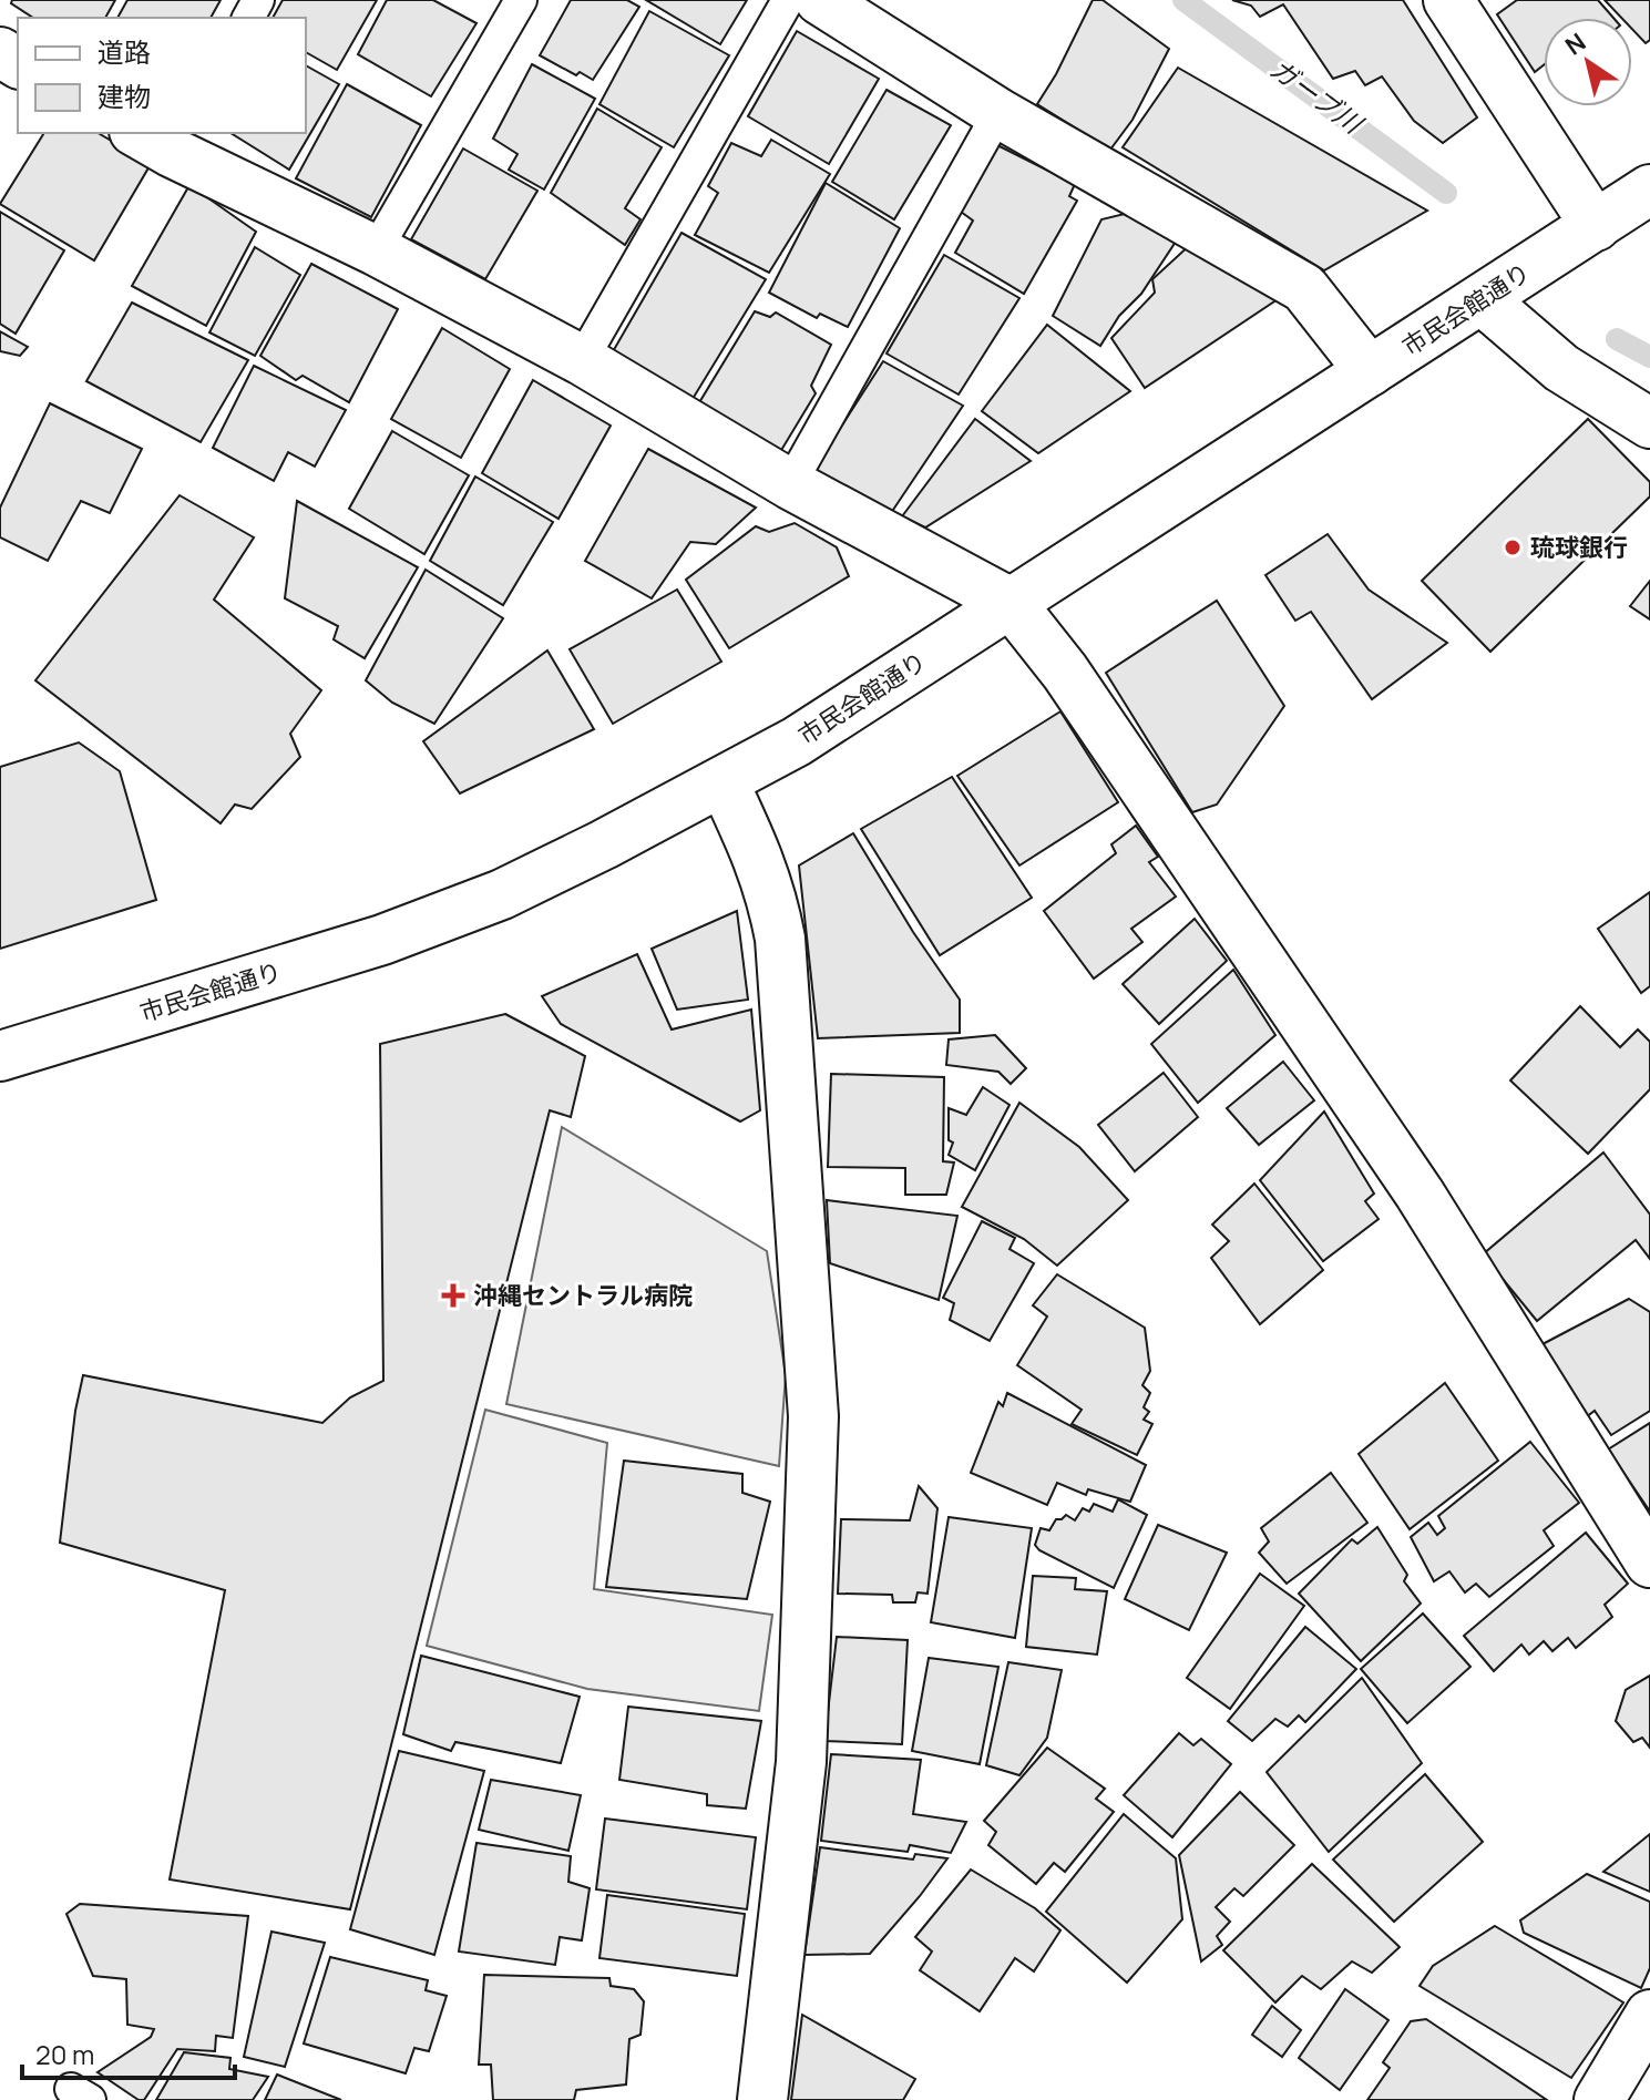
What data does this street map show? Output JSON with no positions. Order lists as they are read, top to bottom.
{
  "streets": {
    "street": ["市民会館通り"]
  },
  "water": ["ガーブ川"],
  "places": {
    "other": ["琉球銀行"],
    "health": ["沖縄セントラル病院"]
  },
  "legend": ["道路", "建物"],
  "scale_bar": "20 m",
  "north": "top left"
}
